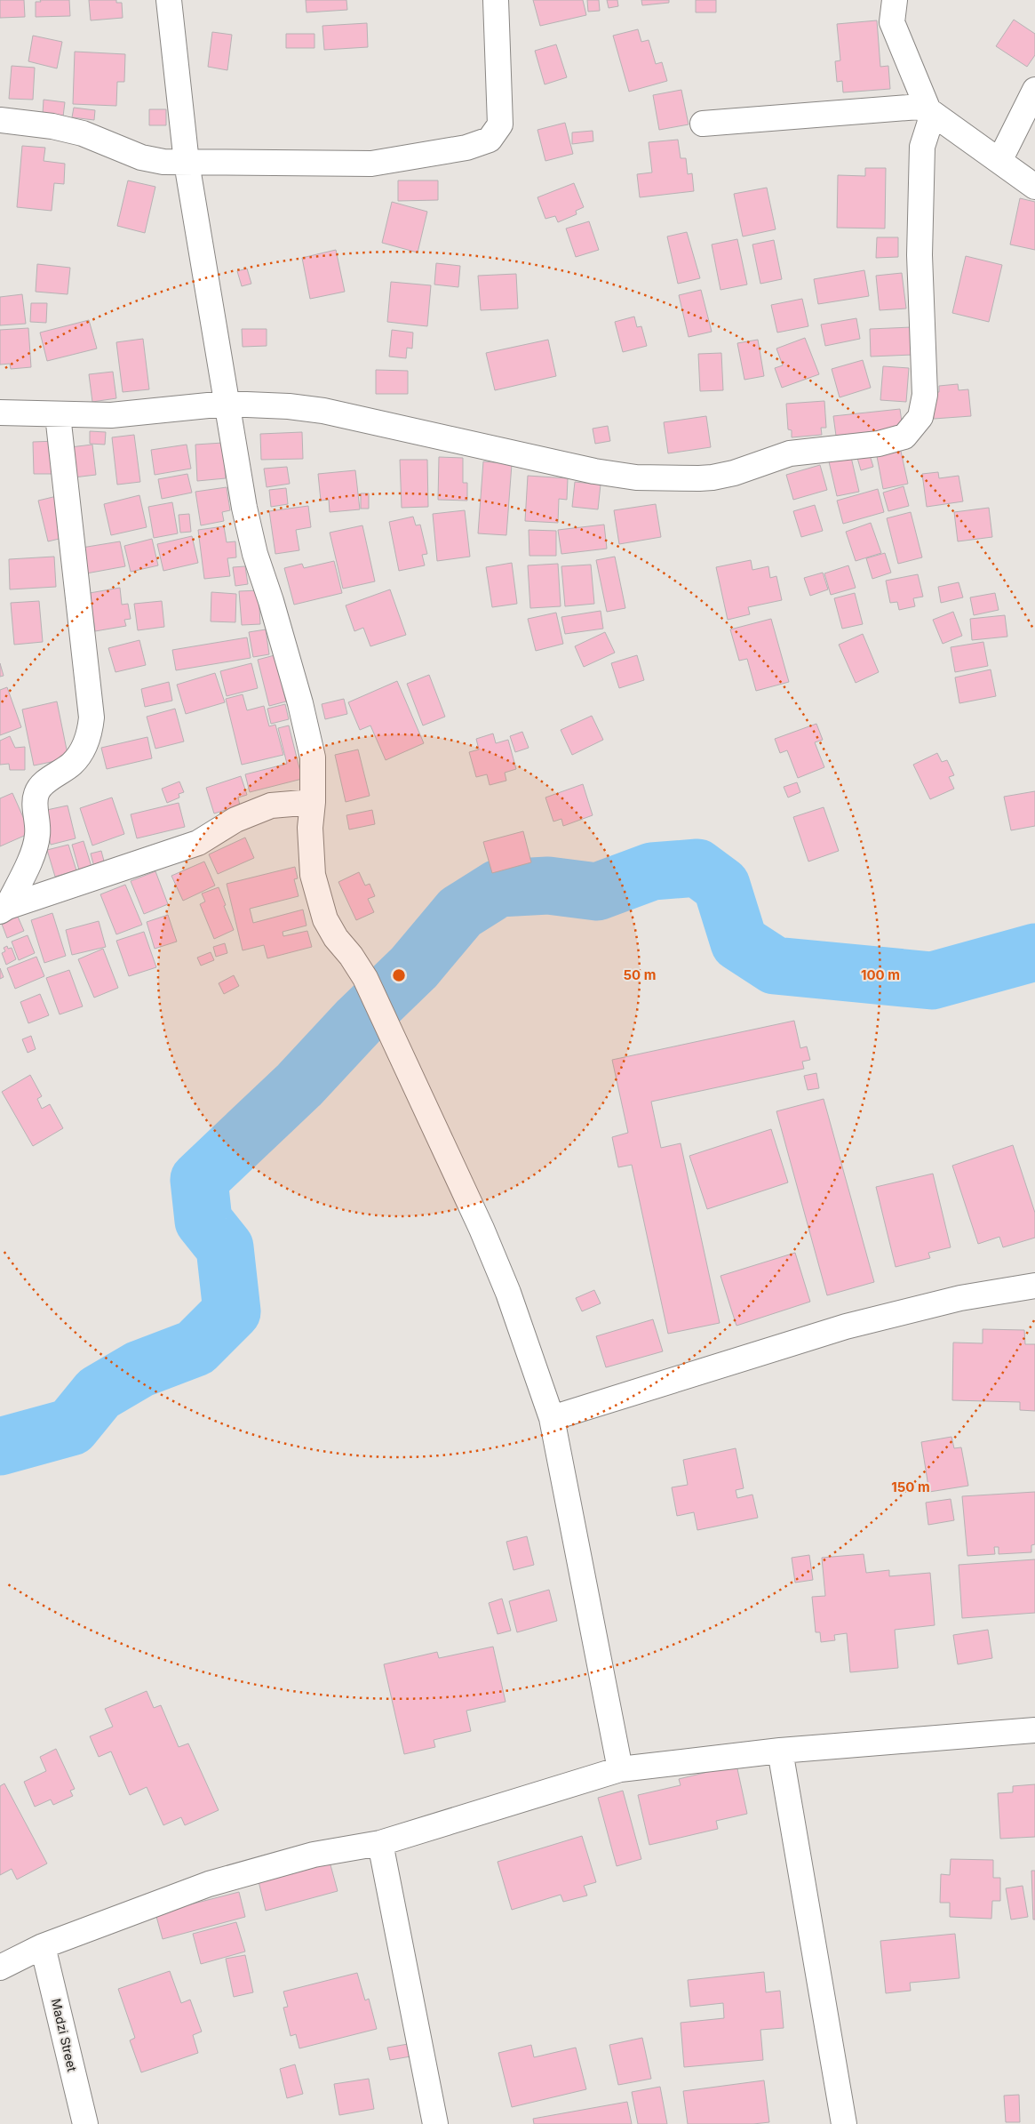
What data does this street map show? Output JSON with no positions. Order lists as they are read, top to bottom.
{
  "streets": {
    "street": ["Madzi Street"]
  },
  "rings": ["50 m", "100 m", "150 m"]
}
